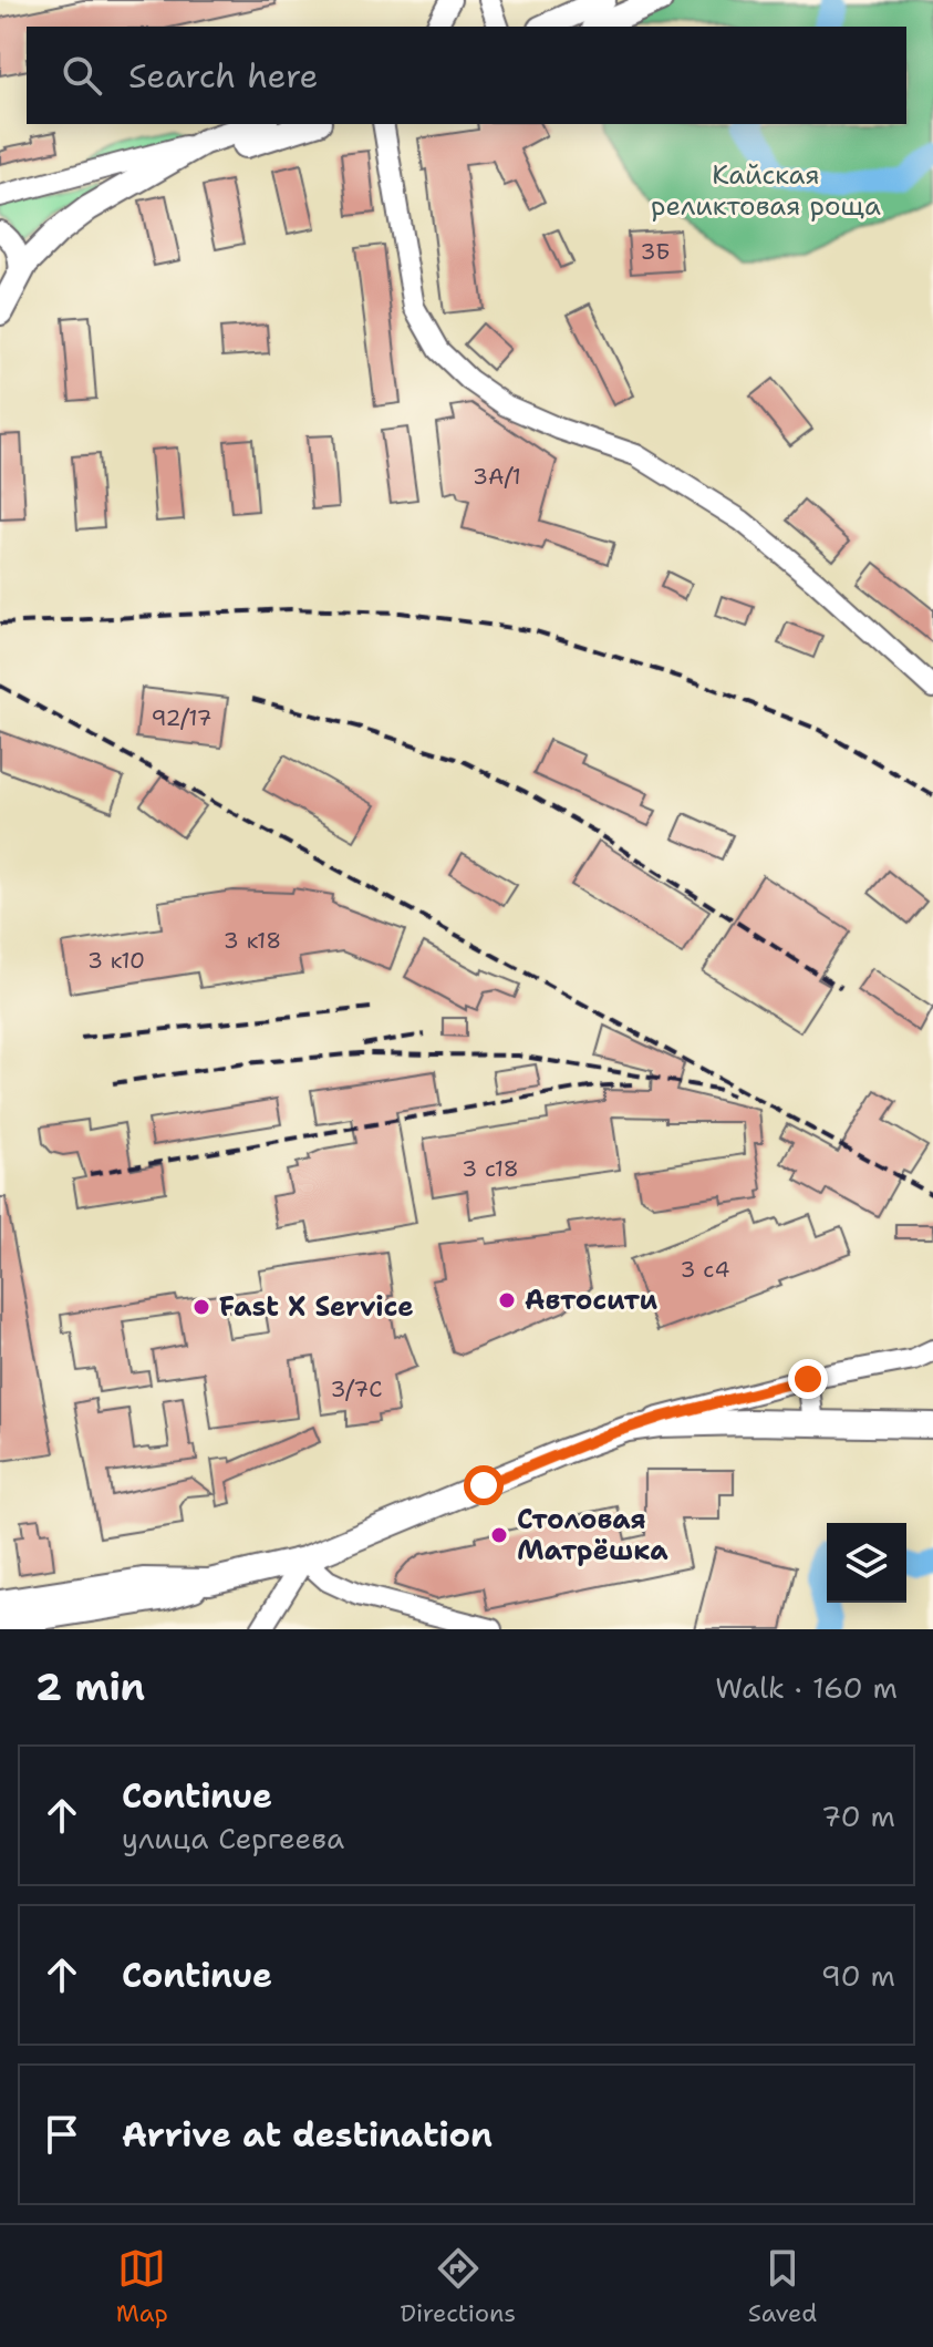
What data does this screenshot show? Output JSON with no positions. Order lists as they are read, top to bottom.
{
  "parks": ["Кайская реликтовая роща"],
  "places": ["Автосити", "Fast X Service", "Столовая Матрёшка"],
  "house_numbers": [
    "3Б",
    "3А/1",
    "92/17",
    "3 к18",
    "3 к10",
    "3 с18",
    "3 с4",
    "3/7С"
  ],
  "page": {
    "search": "Search here",
    "heading": ["2 min", "Walk · 160 m"],
    "list": [
      ["Continue", "улица Сергеева", "70 m"],
      ["Continue", "90 m"],
      "Arrive at destination"
    ],
    "nav": ["Map", "Directions", "Saved"]
  }
}
